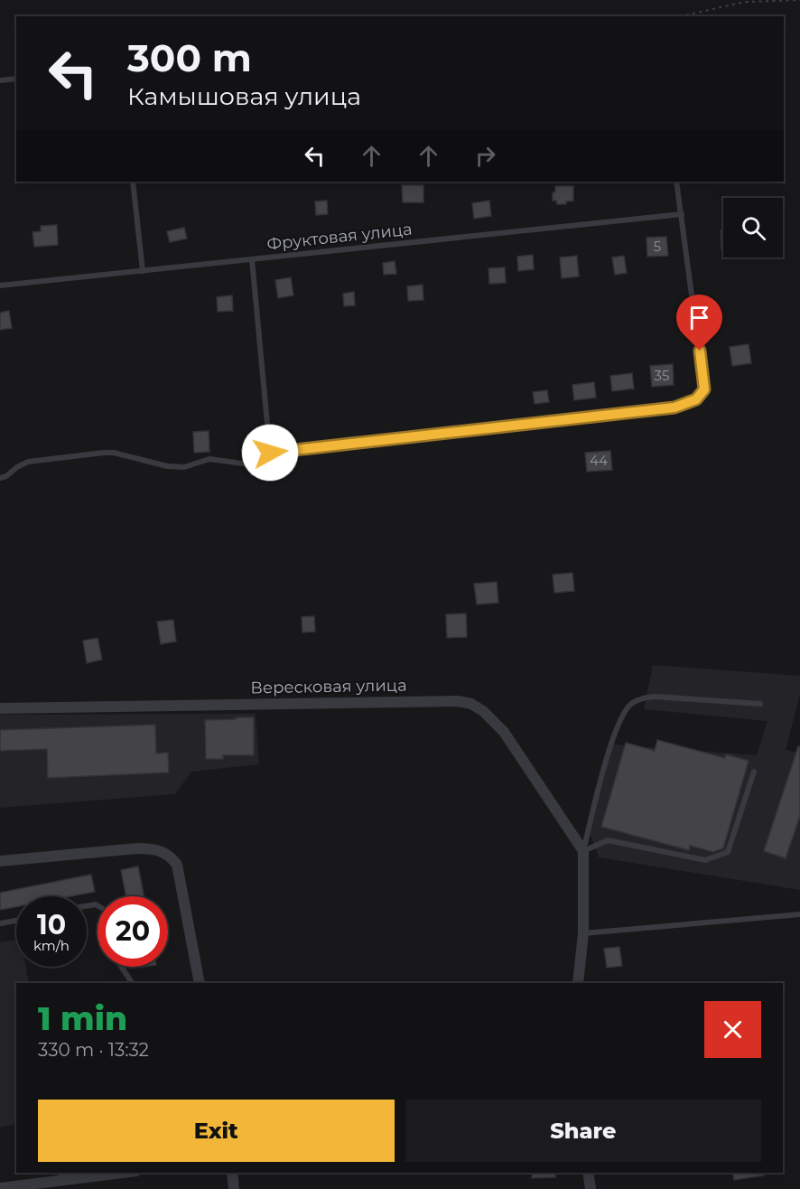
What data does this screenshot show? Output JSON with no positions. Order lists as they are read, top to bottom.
{
  "streets": {
    "street": ["Вересковая улица"],
    "lane": ["Фруктовая улица"]
  },
  "house_numbers": ["5", "35", "44"],
  "page": {
    "turn": ["300 m", "Камышовая улица"],
    "speed": "10 km/h",
    "limit": "20",
    "heading": ["1 min", "330 m · 13:32"],
    "buttons": ["Exit", "Share"]
  }
}
